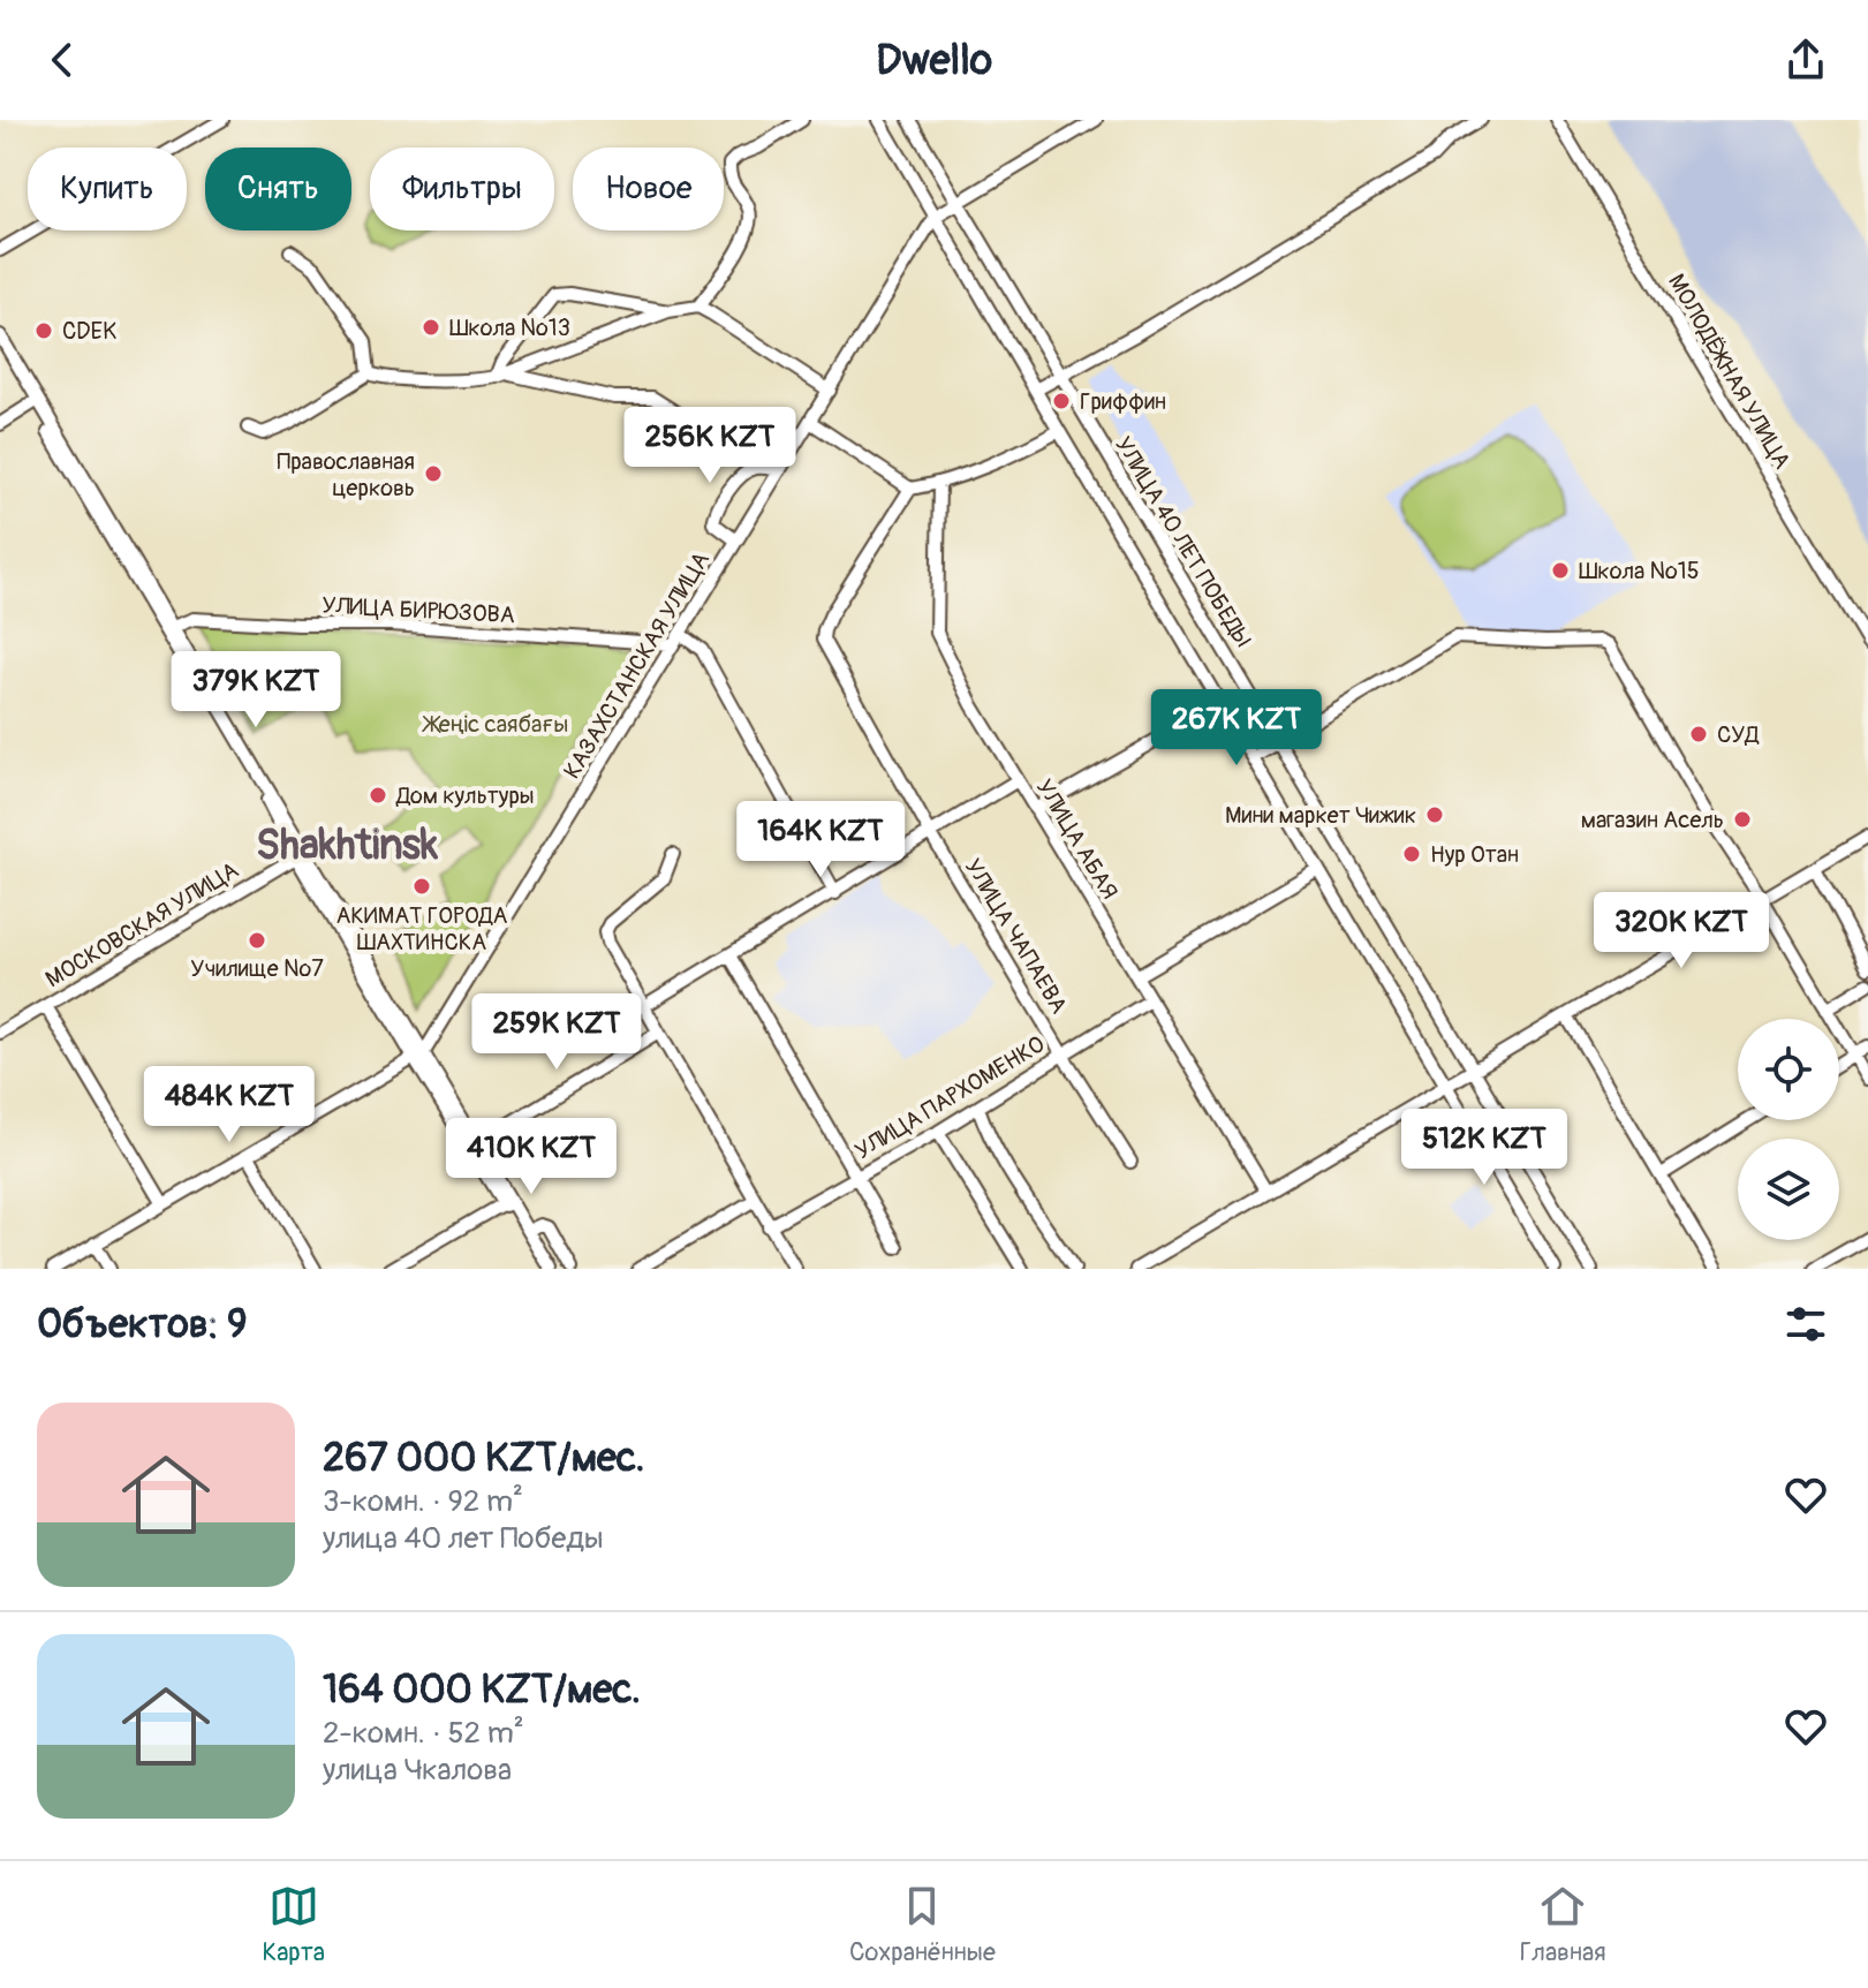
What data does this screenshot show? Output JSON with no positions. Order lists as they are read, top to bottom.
{
  "streets": {
    "street": [
      "МОЛОДЁЖНАЯ УЛИЦА",
      "УЛИЦА 40 ЛЕТ ПОБЕДЫ",
      "УЛИЦА БИРЮЗОВА",
      "КАЗАХСТАНСКАЯ УЛИЦА",
      "УЛИЦА АБАЯ",
      "МОСКОВСКАЯ УЛИЦА",
      "УЛИЦА ЧАПАЕВА",
      "УЛИЦА ПАРХОМЕНКО"
    ]
  },
  "crossings": [
    ["УЛИЦА БИРЮЗОВА", "КАЗАХСТАНСКАЯ УЛИЦА"],
    ["УЛИЦА АБАЯ", "УЛИЦА ПАРХОМЕНКО"],
    ["УЛИЦА ЧАПАЕВА", "УЛИЦА ПАРХОМЕНКО"]
  ],
  "districts": ["Shakhtinsk"],
  "parks": ["Жеңіс саябағы"],
  "places": [
    "Школа №13",
    "CDEK",
    "Гриффин",
    "Православная церковь",
    "Школа №15",
    "СУД",
    "Дом культуры",
    "Мини маркет Чижик",
    "магазин Асель",
    "Нур Отан",
    "АКИМАТ ГОРОДА ШАХТИНСКА",
    "Училище №7"
  ],
  "page": {
    "header": "Dwello",
    "chip": [
      "Купить",
      "Снять",
      "Фильтры",
      "Новое"
    ],
    "price": [
      "256K KZT",
      "379K KZT",
      "267K KZT",
      "164K KZT",
      "320K KZT",
      "259K KZT",
      "484K KZT",
      "512K KZT",
      "410K KZT"
    ],
    "heading": "Объектов: 9",
    "list": [
      {
        "name": "267 000 KZT/мес.",
        "note": "3-комн. · 92 m² · улица 40 лет Победы"
      },
      {
        "name": "164 000 KZT/мес.",
        "note": "2-комн. · 52 m² · улица Чкалова"
      }
    ],
    "tabs": ["Карта", "Сохранённые", "Главная"]
  }
}
